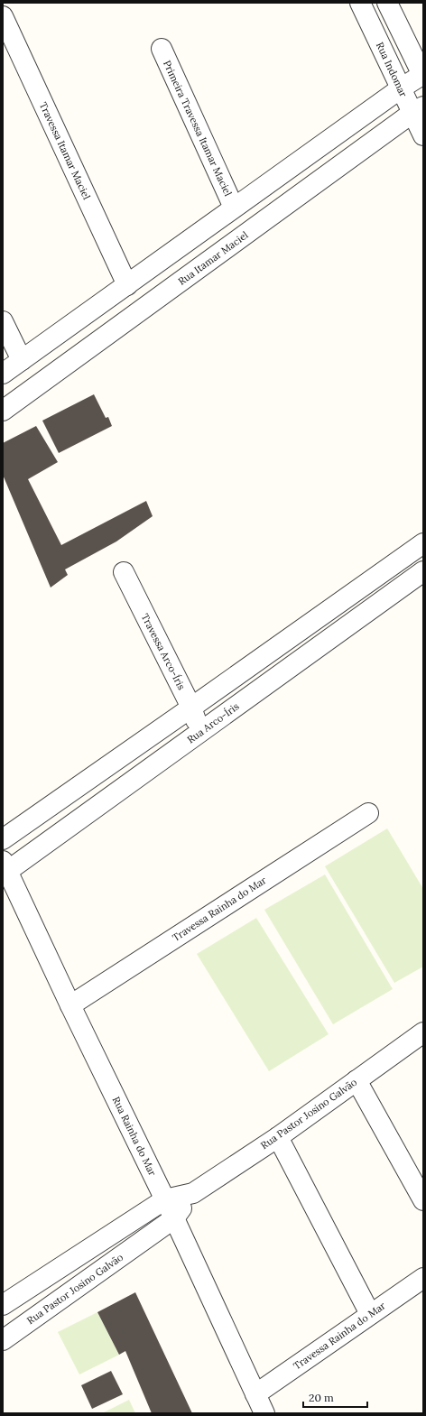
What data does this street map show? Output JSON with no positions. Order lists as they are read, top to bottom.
{
  "streets": {
    "street": [
      "Rua Indomar",
      "Primeira Travessa Itamar Maciel",
      "Travessa Itamar Maciel",
      "Rua Itamar Maciel",
      "Travessa Arco-Íris",
      "Rua Arco-Íris",
      "Travessa Rainha do Mar",
      "Rua Pastor Josino Galvão",
      "Rua Rainha do Mar"
    ]
  },
  "crossings": [
    ["Rua Indomar", "Rua Itamar Maciel"],
    ["Travessa Arco-Íris", "Rua Arco-Íris"],
    ["Rua Arco-Íris", "Rua Rainha do Mar"],
    ["Travessa Rainha do Mar", "Rua Rainha do Mar"],
    ["Rua Pastor Josino Galvão", "Rua Rainha do Mar"]
  ],
  "scale_bar": "20 m"
}
